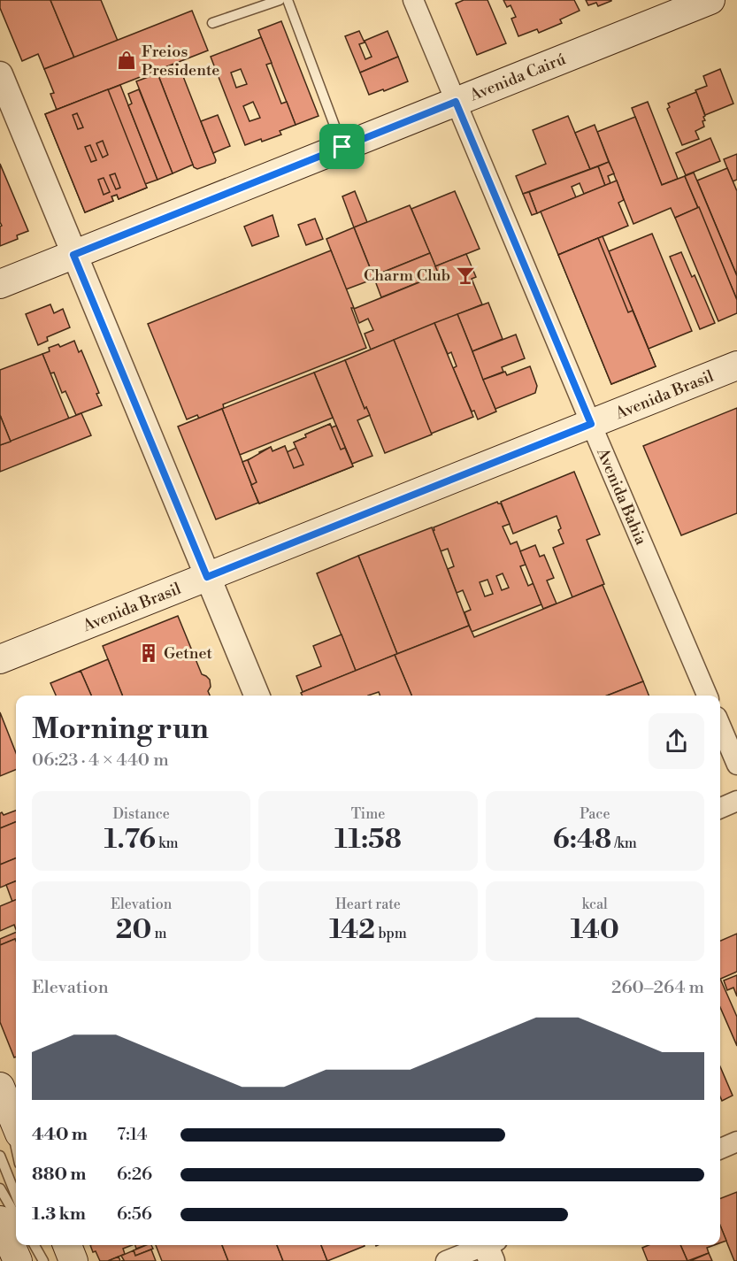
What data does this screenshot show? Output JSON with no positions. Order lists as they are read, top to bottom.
{
  "streets": {
    "main road": ["Avenida Cairú", "Avenida Brasil"],
    "street": ["Avenida Bahia"]
  },
  "crossings": [
    ["Avenida Cairú", "Avenida Bahia"],
    ["Avenida Brasil", "Avenida Bahia"]
  ],
  "places": {
    "shop": ["Freios Presidente"],
    "bar": ["Charm Club"],
    "building": ["Getnet"]
  },
  "page": {
    "heading": ["Morning run", "06:23 · 4 × 440 m"],
    "stats": [
      ["Distance", "1.76 km"],
      ["Time", "11:58"],
      ["Pace", "6:48 /km"],
      ["Elevation", "20 m"],
      ["Heart rate", "142 bpm"],
      ["kcal", "140"]
    ],
    "chart": ["Elevation", "260–264 m"],
    "list": [
      {
        "name": "440 m",
        "note": "7:14"
      },
      {
        "name": "880 m",
        "note": "6:26"
      },
      {
        "name": "1.3 km",
        "note": "6:56"
      }
    ]
  }
}
